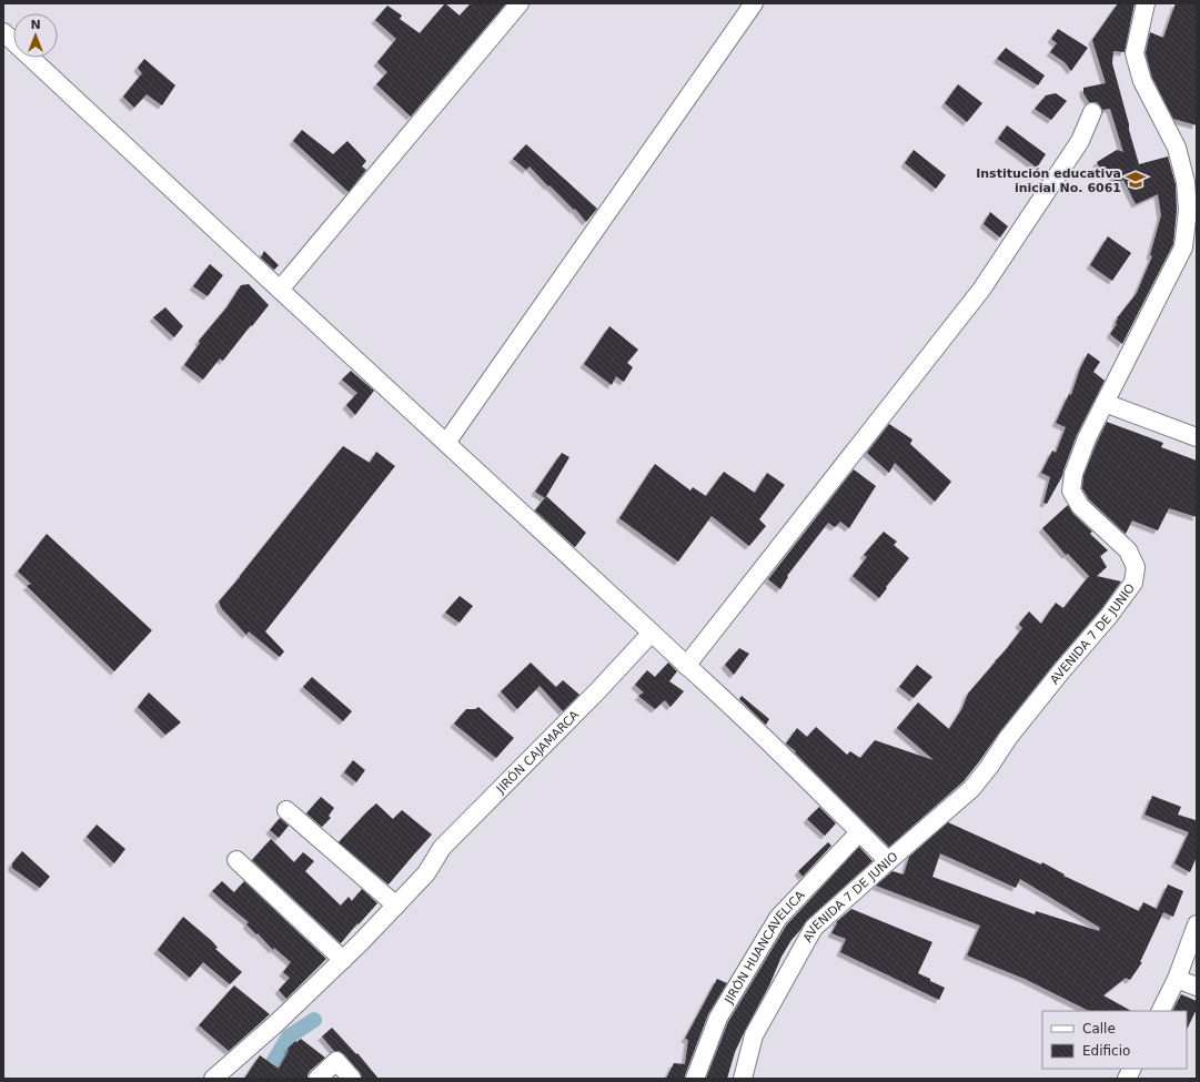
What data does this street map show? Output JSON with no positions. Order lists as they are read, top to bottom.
{
  "streets": {
    "street": ["AVENIDA 7 DE JUNIO", "JIRÓN CAJAMARCA", "JIRÓN HUANCAVELICA"]
  },
  "places": {
    "school or university": ["Institución educativa inicial No. 6061"]
  },
  "legend": ["Calle", "Edificio"],
  "north": "top"
}
